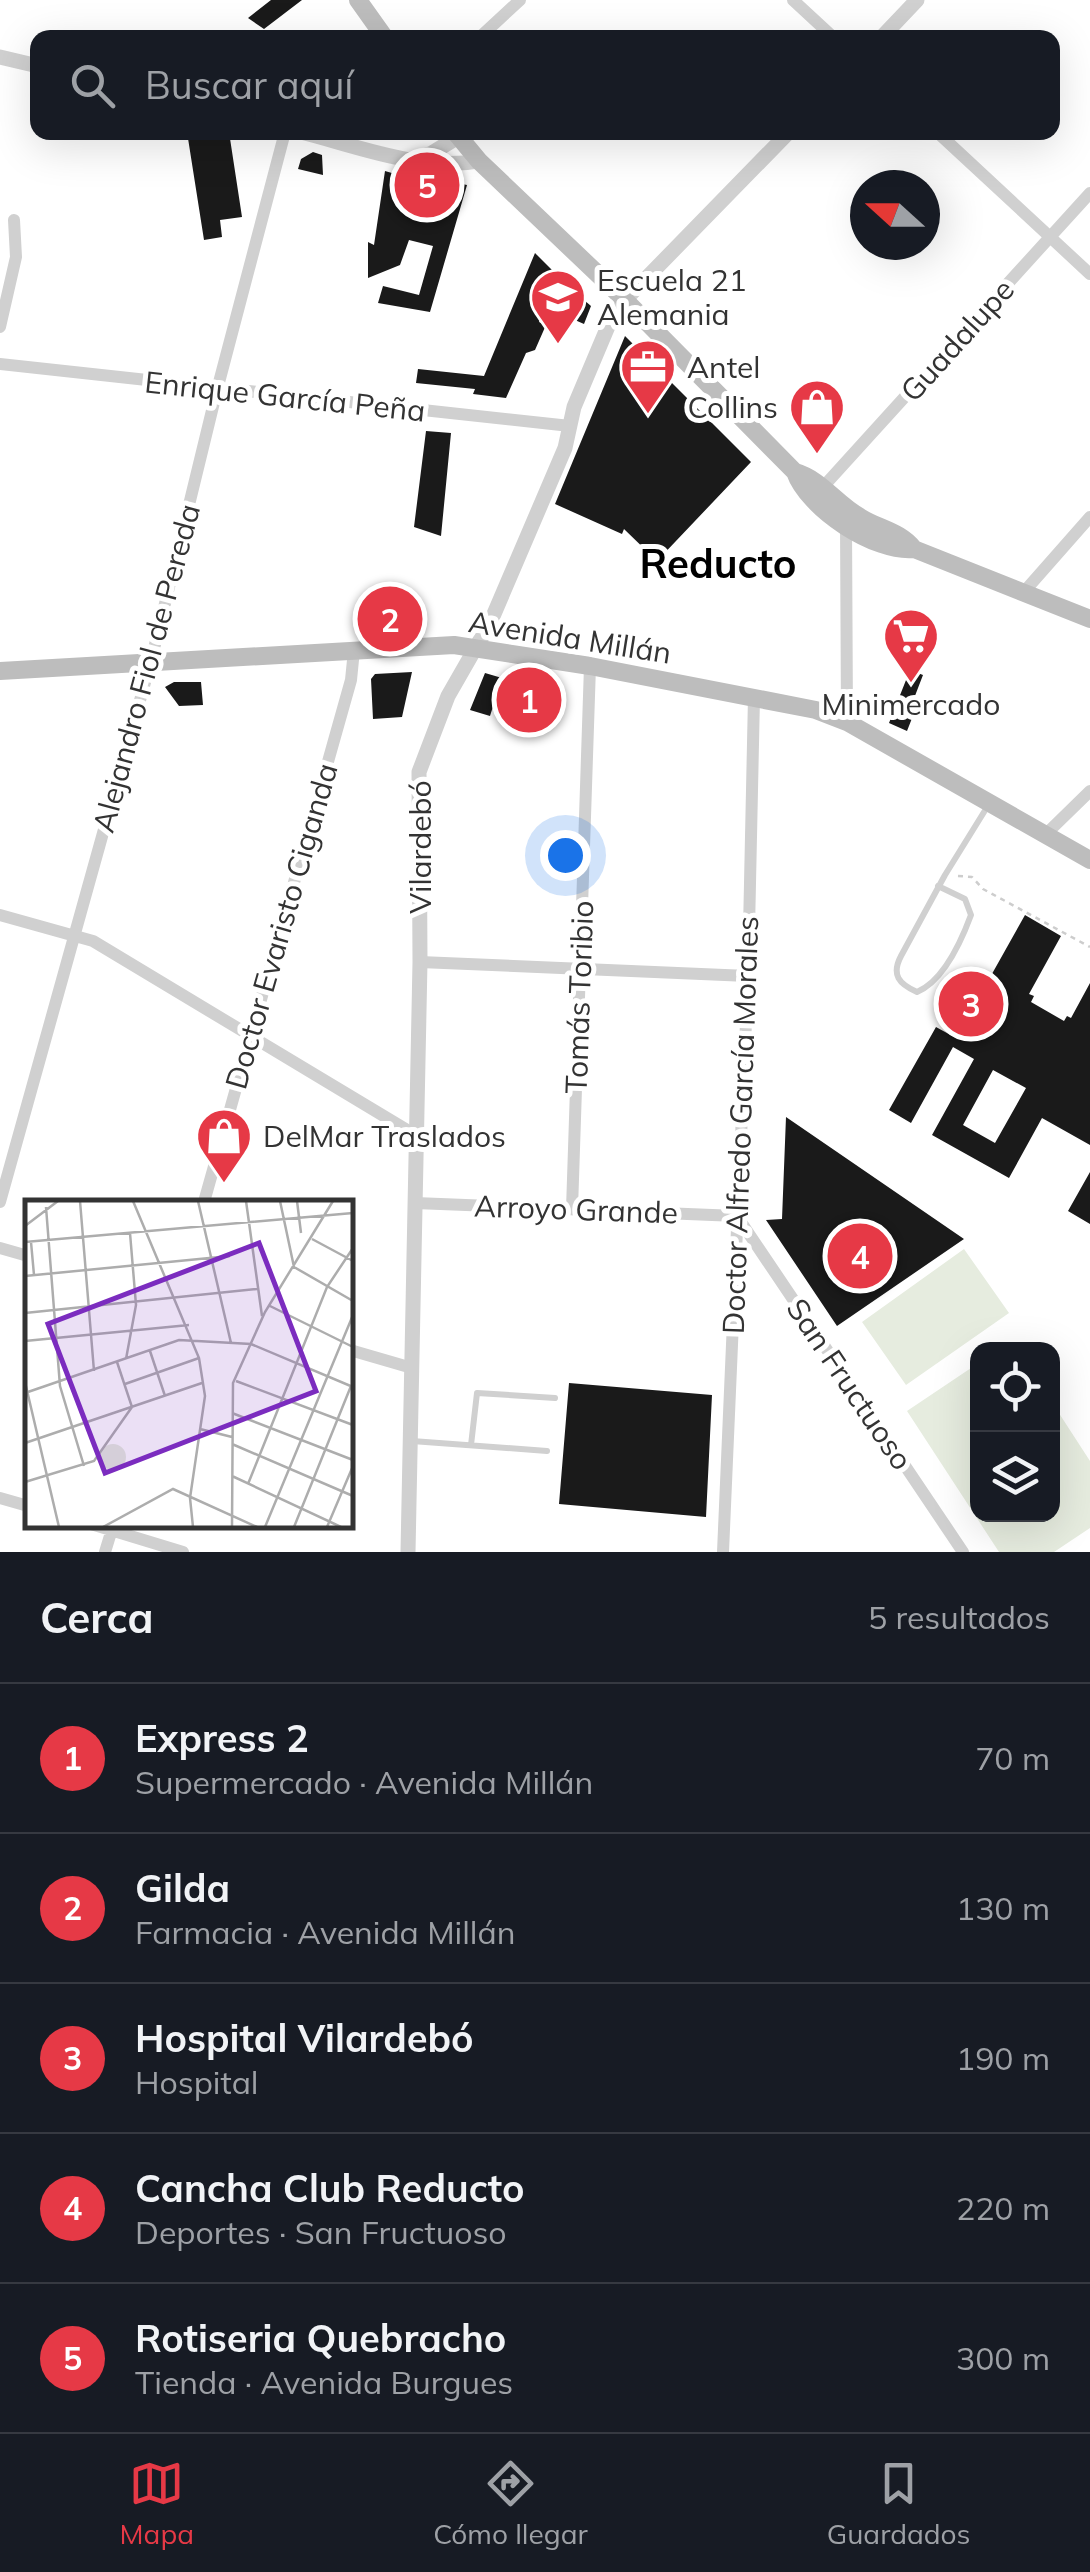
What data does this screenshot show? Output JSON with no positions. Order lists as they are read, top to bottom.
{
  "streets": {
    "main road": ["Avenida Millán"],
    "street": [
      "Guadalupe",
      "Enrique García Peña",
      "Alejandro Fiol de Pereda",
      "Vilardebó",
      "Doctor Evaristo Ciganda",
      "Tomás Toribio",
      "Doctor Alfredo García Morales",
      "Arroyo Grande",
      "San Fructuoso"
    ]
  },
  "crossings": [
    ["Enrique García Peña", "Alejandro Fiol de Pereda"],
    ["Enrique García Peña", "Vilardebó"],
    ["Avenida Millán", "Alejandro Fiol de Pereda"],
    ["Avenida Millán", "Vilardebó"],
    ["Avenida Millán", "Doctor Evaristo Ciganda"],
    ["Avenida Millán", "Tomás Toribio"],
    ["Avenida Millán", "Doctor Alfredo García Morales"],
    ["Vilardebó", "Arroyo Grande"],
    ["Tomás Toribio", "Arroyo Grande"],
    ["Doctor Alfredo García Morales", "Arroyo Grande"],
    ["Doctor Alfredo García Morales", "San Fructuoso"],
    ["Arroyo Grande", "San Fructuoso"]
  ],
  "districts": ["Reducto"],
  "places": {
    "school or university": ["Escuela 21 Alemania"],
    "office": ["Antel"],
    "shop": ["Collins", "DelMar Traslados"],
    "supermarket": ["Minimercado"]
  },
  "north": "left",
  "page": {
    "search": "Buscar aquí",
    "pins": [
      "5",
      "2",
      "1",
      "3",
      "4"
    ],
    "heading": ["Cerca", "5 resultados"],
    "list": [
      {
        "mark": "1",
        "name": "Express 2",
        "note": "Supermercado · Avenida Millán",
        "value": "70 m"
      },
      {
        "mark": "2",
        "name": "Gilda",
        "note": "Farmacia · Avenida Millán",
        "value": "130 m"
      },
      {
        "mark": "3",
        "name": "Hospital Vilardebó",
        "note": "Hospital",
        "value": "190 m"
      },
      {
        "mark": "4",
        "name": "Cancha Club Reducto",
        "note": "Deportes · San Fructuoso",
        "value": "220 m"
      },
      {
        "mark": "5",
        "name": "Rotiseria Quebracho",
        "note": "Tienda · Avenida Burgues",
        "value": "300 m"
      }
    ],
    "nav": ["Mapa", "Cómo llegar", "Guardados"]
  }
}
